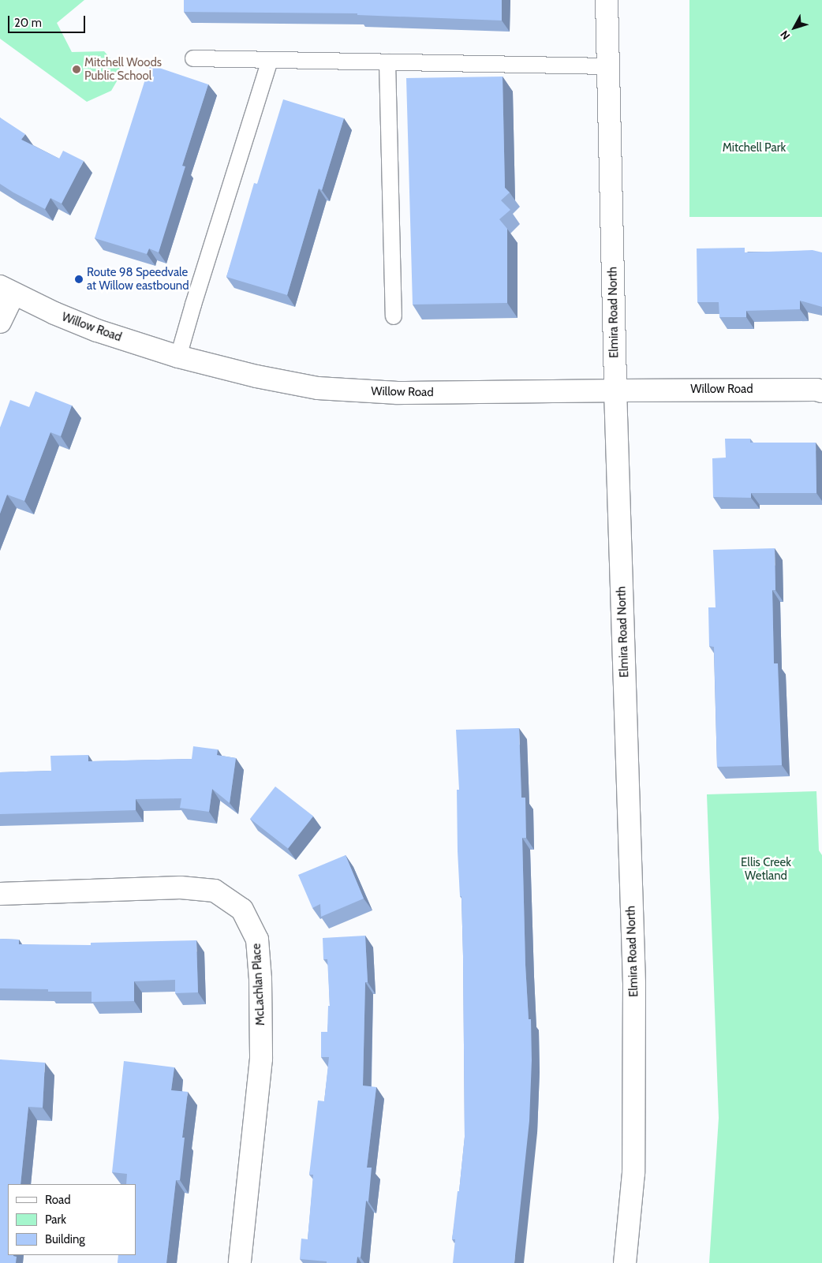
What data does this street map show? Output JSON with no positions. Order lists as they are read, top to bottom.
{
  "streets": {
    "street": ["Elmira Road North", "Willow Road", "McLachlan Place"]
  },
  "crossings": [
    ["Elmira Road North", "Willow Road"]
  ],
  "parks": ["Mitchell Park", "Ellis Creek Wetland"],
  "places": ["Mitchell Woods Public School", "Route 98 Speedvale at Willow eastbound"],
  "legend": ["Road", "Park", "Building"],
  "scale_bar": "20 m",
  "north": "bottom left"
}
